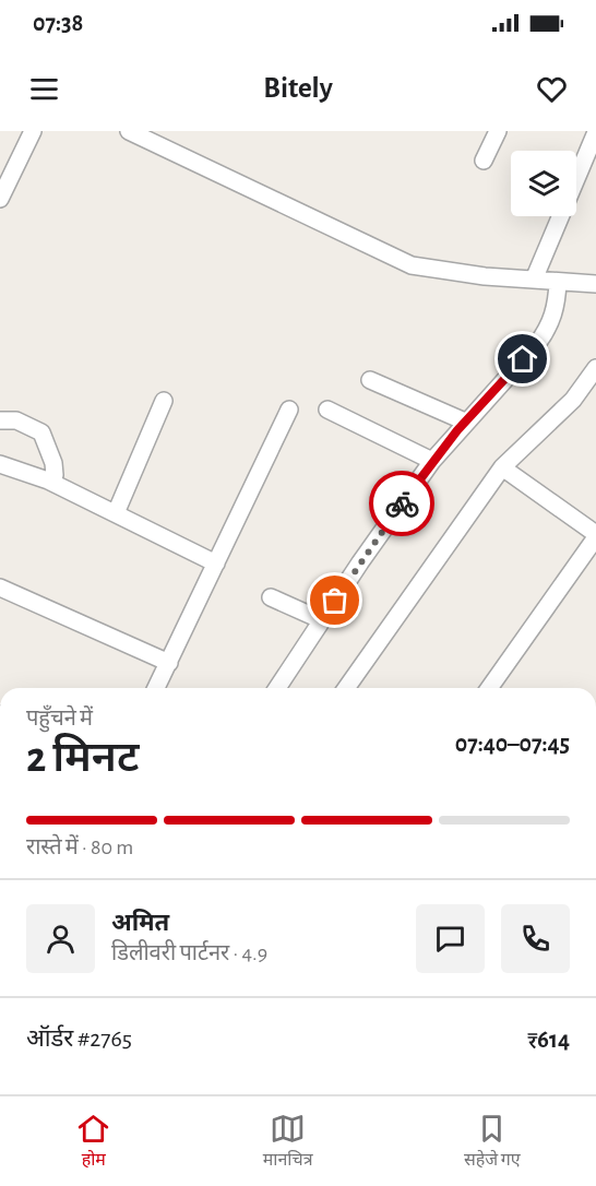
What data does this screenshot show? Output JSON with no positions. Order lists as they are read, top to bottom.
{
  "page": {
    "status": "07:38",
    "header": "Bitely",
    "heading": ["2 मिनट", "पहुँचने में", "07:40–07:45"],
    "panel": [
      "अमित",
      "डिलीवरी पार्टनर · 4.9",
      "ऑर्डर #2765",
      "₹614"
    ],
    "bar": "रास्ते में · 80 m",
    "tabs": ["होम", "मानचित्र", "सहेजे गए"]
  }
}
